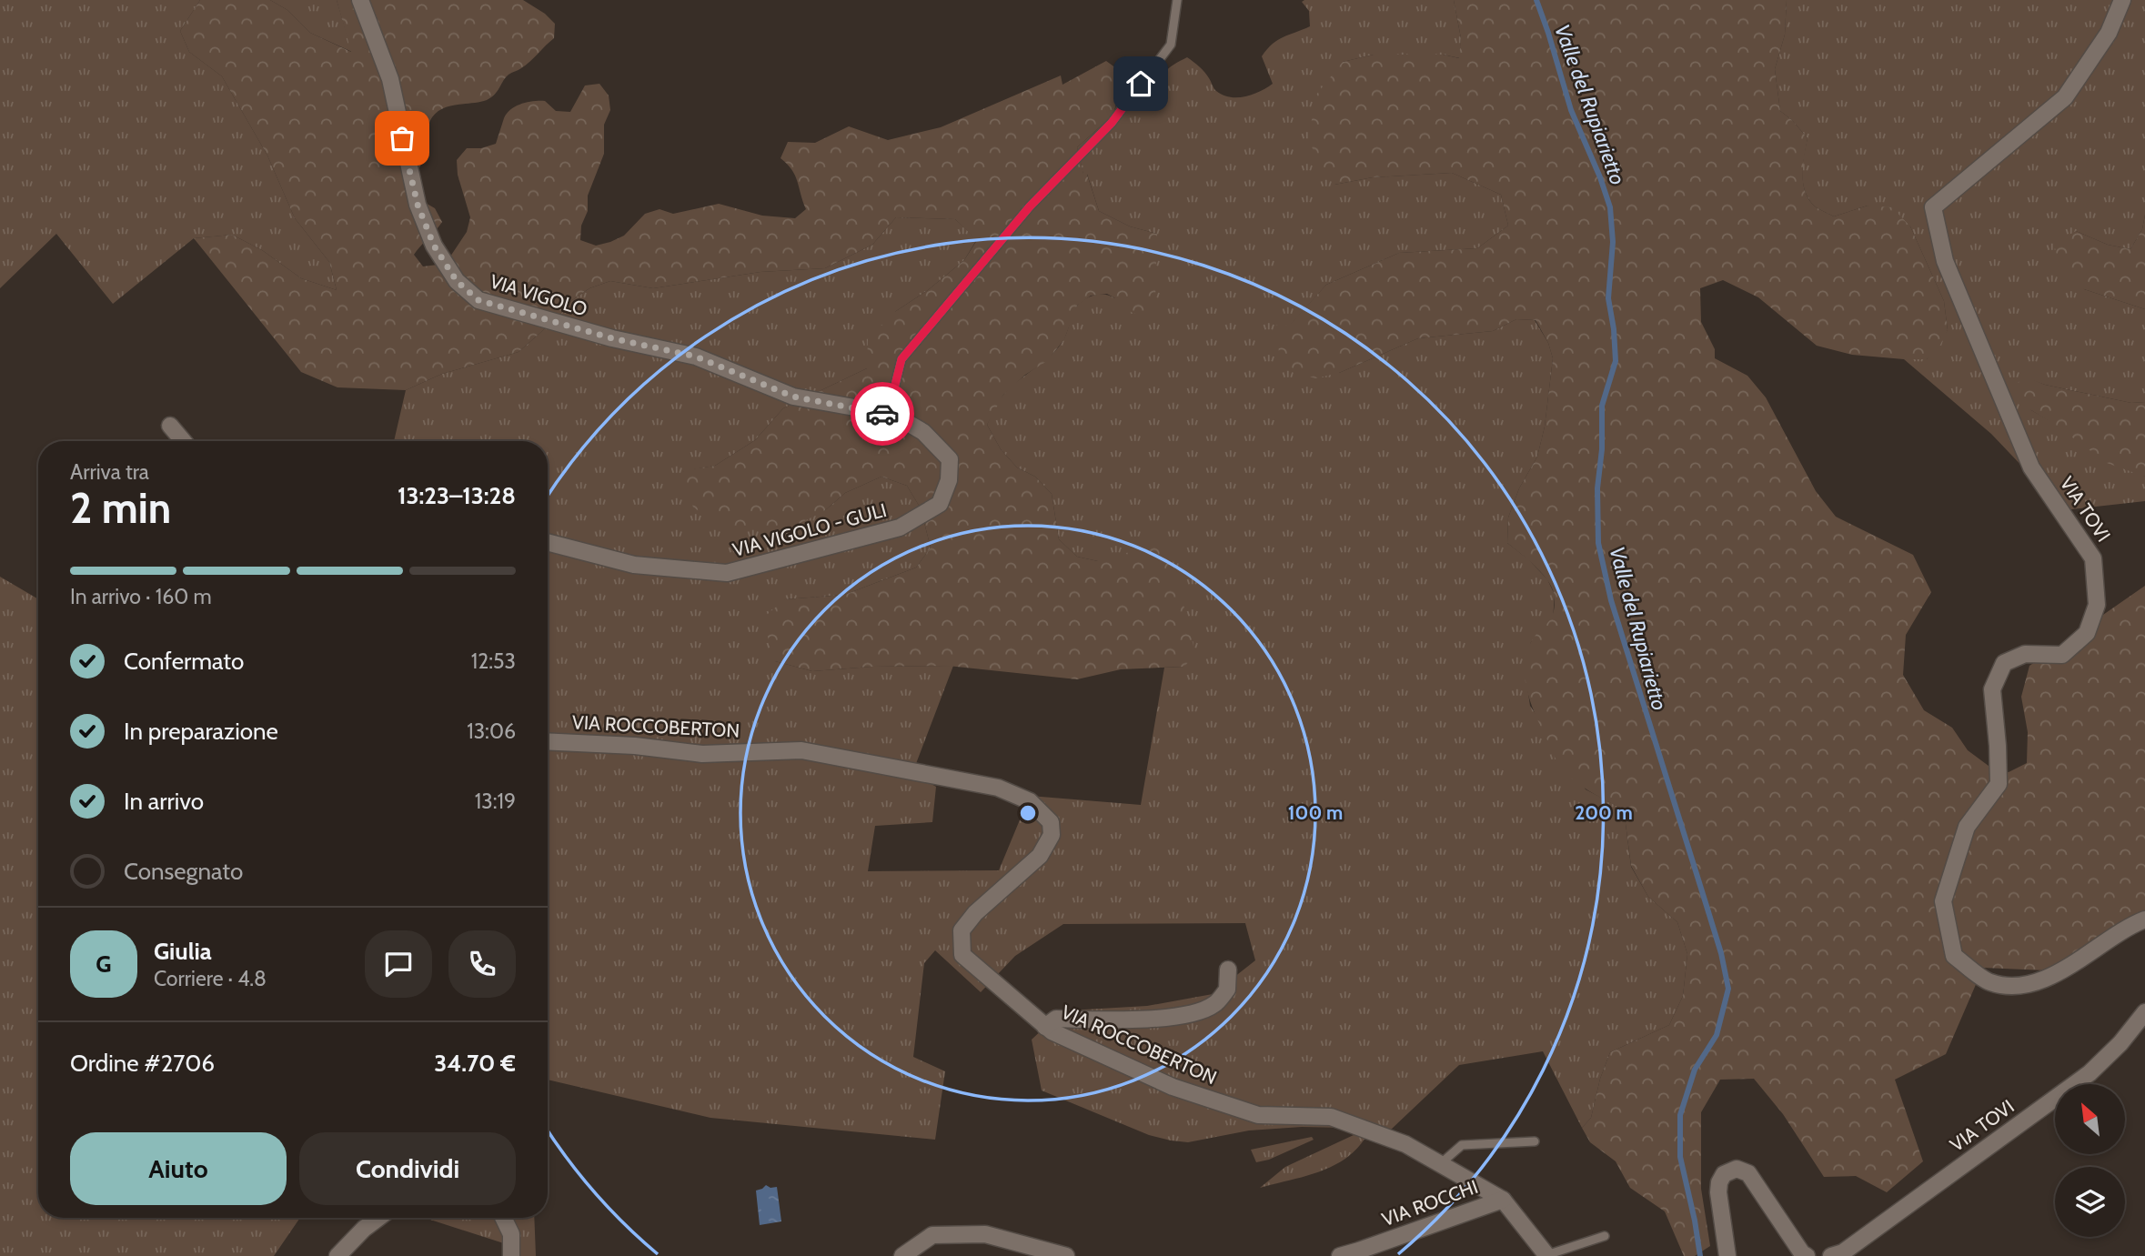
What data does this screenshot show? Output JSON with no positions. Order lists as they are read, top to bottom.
{
  "streets": {
    "street": [
      "VIA VIGOLO",
      "VIA TOVI",
      "VIA VIGOLO - GULI",
      "VIA ROCCOBERTON",
      "VIA ROCCHI"
    ]
  },
  "crossings": [
    ["VIA VIGOLO", "VIA VIGOLO - GULI"],
    ["VIA ROCCOBERTON", "VIA ROCCHI"]
  ],
  "water": ["Valle del Rupiarietto"],
  "north": "top left",
  "page": {
    "heading": ["2 min", "Arriva tra", "13:23–13:28"],
    "panel": [
      "Giulia",
      "Corriere · 4.8",
      "Ordine #2706",
      "34.70 €"
    ],
    "bar": "In arrivo · 160 m",
    "list": [
      ["Confermato", "12:53"],
      ["In preparazione", "13:06"],
      ["In arrivo", "13:19"],
      "Consegnato"
    ],
    "round": "G",
    "buttons": ["Aiuto", "Condividi"]
  },
  "rings": ["100 m", "200 m"]
}
